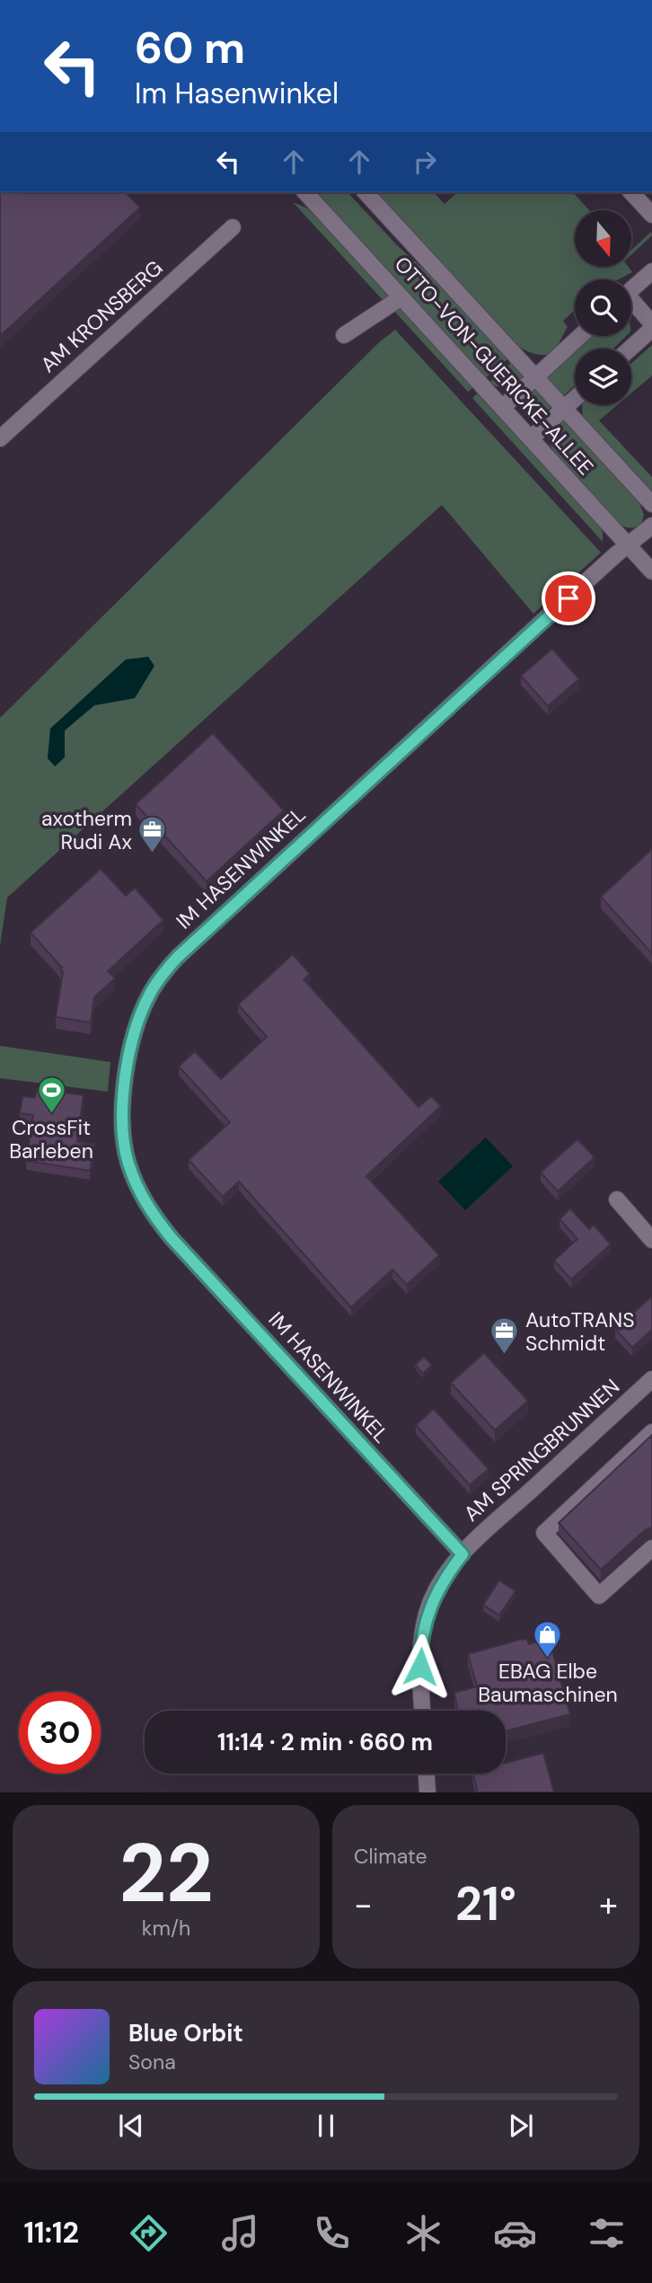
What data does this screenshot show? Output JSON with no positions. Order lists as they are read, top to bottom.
{
  "streets": {
    "street": [
      "AM KRONSBERG",
      "OTTO-VON-GUERICKE-ALLEE",
      "IM HASENWINKEL",
      "AM SPRINGBRUNNEN"
    ]
  },
  "crossings": [
    ["OTTO-VON-GUERICKE-ALLEE", "IM HASENWINKEL"],
    ["IM HASENWINKEL", "AM SPRINGBRUNNEN"]
  ],
  "places": {
    "office": ["axotherm Rudi Ax", "AutoTRANS Schmidt"],
    "sports": ["CrossFit Barleben"],
    "shop": ["EBAG Elbe Baumaschinen"]
  },
  "north": "bottom",
  "page": {
    "turn": ["60 m", "Im Hasenwinkel"],
    "limit": "30",
    "trip": "11:14 · 2 min · 660 m",
    "tile": [
      ["22", "km/h"],
      "Climate"
    ],
    "heat": ["−", "21°", "+"],
    "song": ["Blue Orbit", "Sona"],
    "tabs": "11:12"
  }
}
